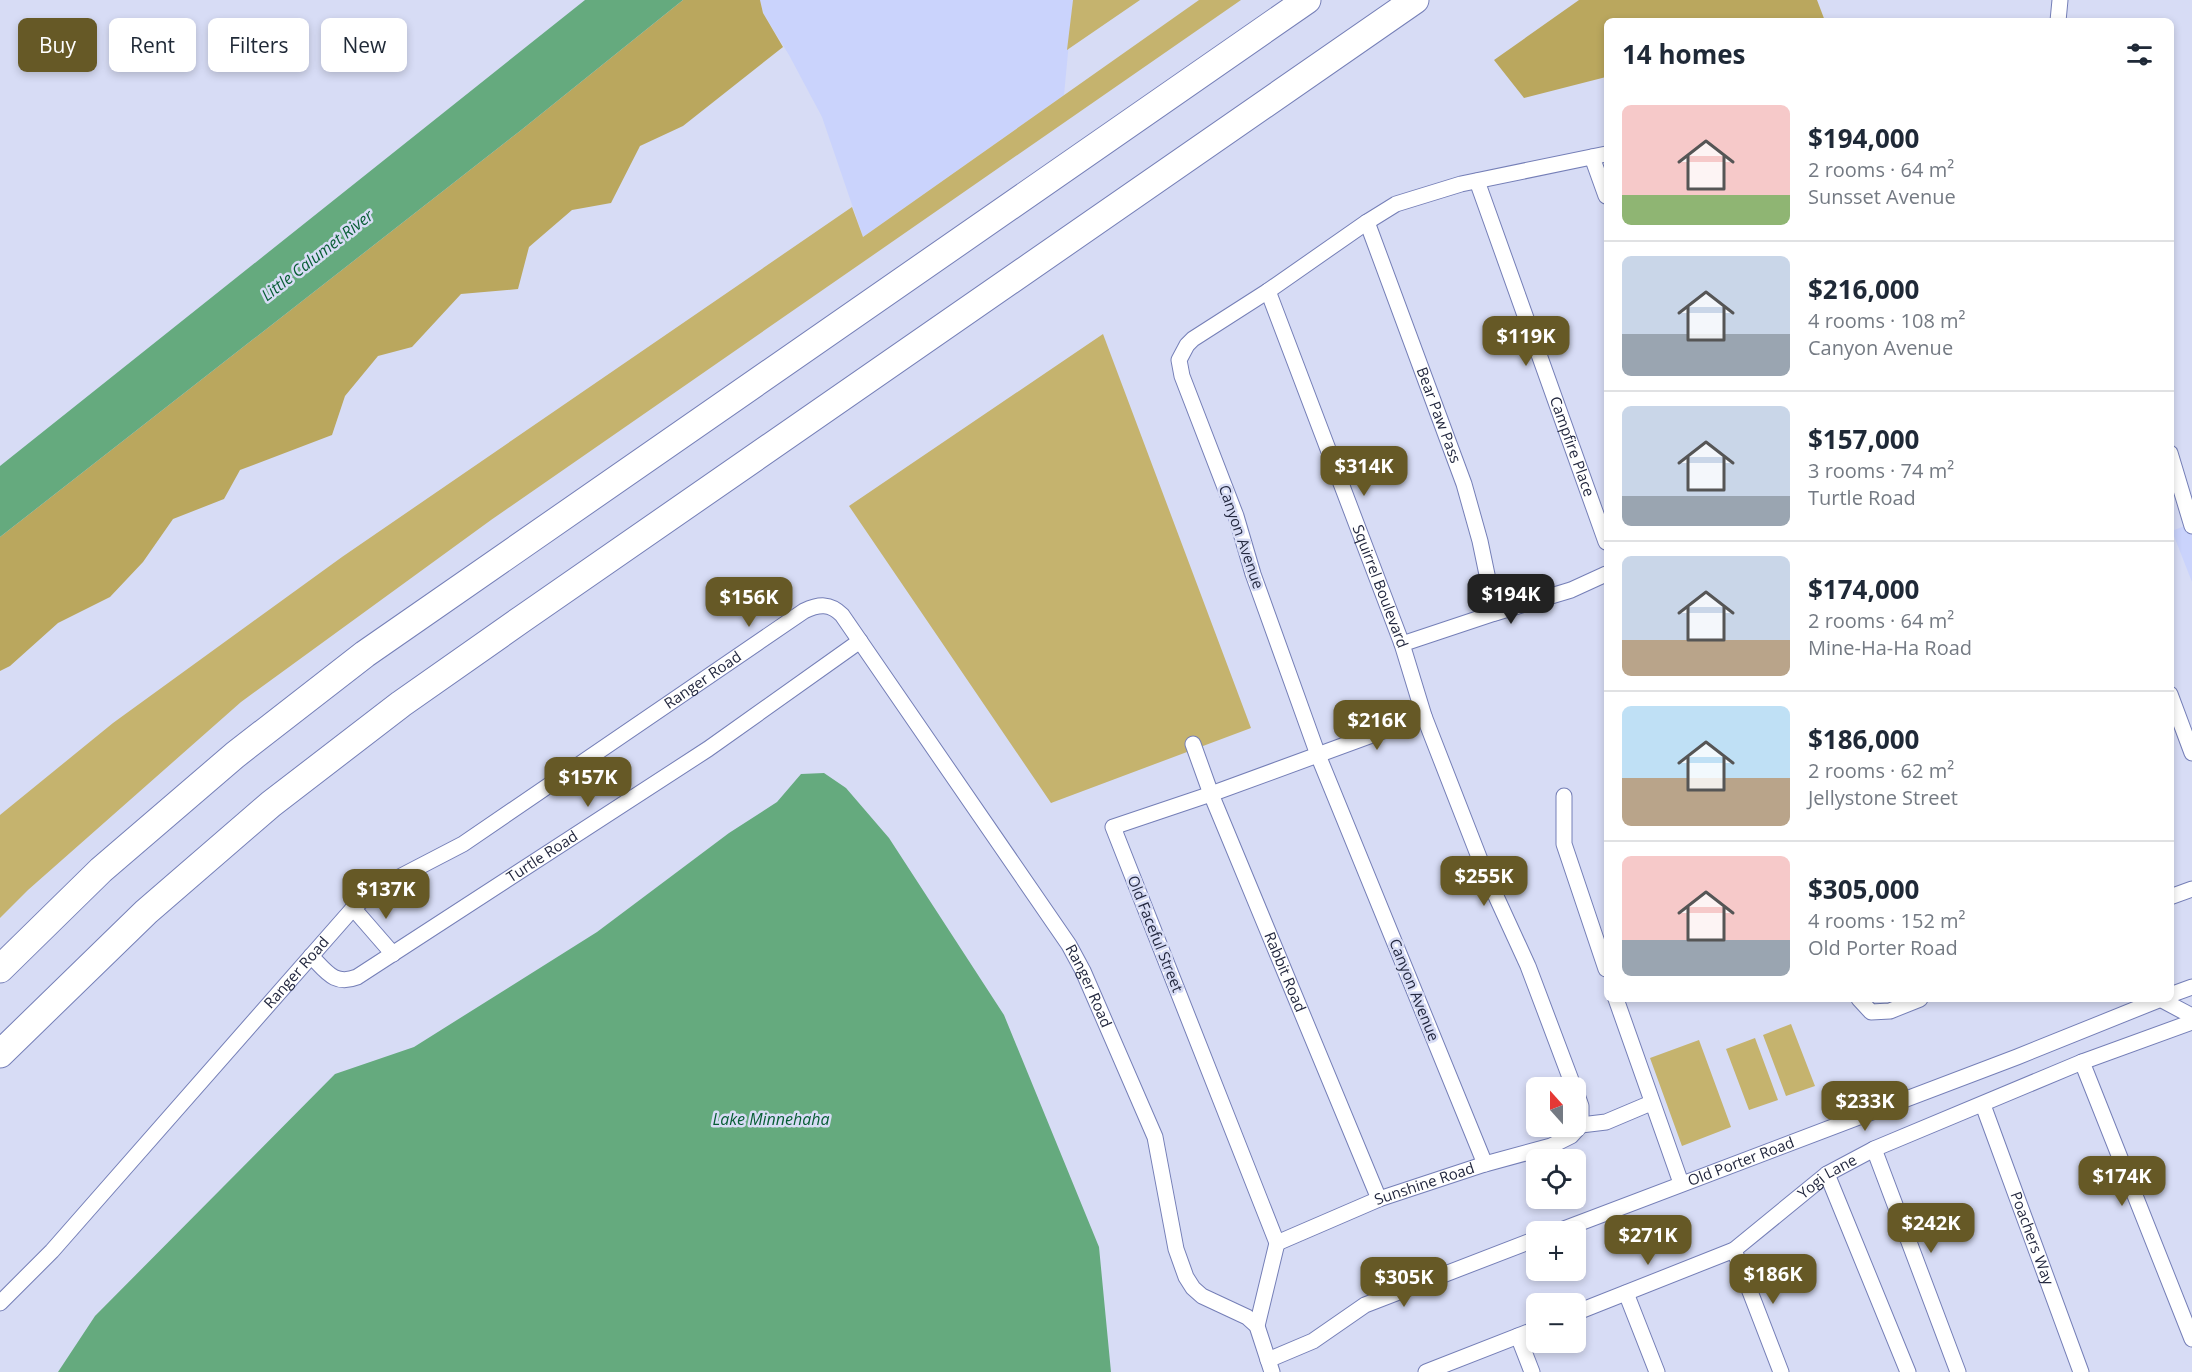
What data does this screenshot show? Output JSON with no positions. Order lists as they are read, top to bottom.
{
  "streets": {
    "street": [
      "Bear Paw Pass",
      "Campfire Place",
      "Canyon Avenue",
      "Squirrel Boulevard",
      "Ranger Road",
      "Turtle Road",
      "Old Faceful Street",
      "Rabbit Road",
      "Old Porter Road",
      "Yogi Lane",
      "Sunshine Road",
      "Poachers Way"
    ]
  },
  "crossings": [
    ["Bear Paw Pass", "Canyon Avenue"],
    ["Campfire Place", "Canyon Avenue"],
    ["Canyon Avenue", "Squirrel Boulevard"],
    ["Canyon Avenue", "Old Faceful Street"],
    ["Canyon Avenue", "Sunshine Road"],
    ["Squirrel Boulevard", "Old Faceful Street"],
    ["Ranger Road", "Turtle Road"],
    ["Old Faceful Street", "Rabbit Road"],
    ["Old Faceful Street", "Sunshine Road"],
    ["Rabbit Road", "Sunshine Road"],
    ["Yogi Lane", "Poachers Way"]
  ],
  "water": ["Little Calumet River", "Lake Minnehaha"],
  "north": "top",
  "page": {
    "chip": [
      "Buy",
      "Rent",
      "Filters",
      "New"
    ],
    "heading": "14 homes",
    "list": [
      {
        "name": "$194,000",
        "note": "2 rooms · 64 m² · Sunsset Avenue"
      },
      {
        "name": "$216,000",
        "note": "4 rooms · 108 m² · Canyon Avenue"
      },
      {
        "name": "$157,000",
        "note": "3 rooms · 74 m² · Turtle Road"
      },
      {
        "name": "$174,000",
        "note": "2 rooms · 64 m² · Mine-Ha-Ha Road"
      },
      {
        "name": "$186,000",
        "note": "2 rooms · 62 m² · Jellystone Street"
      },
      {
        "name": "$305,000",
        "note": "4 rooms · 152 m² · Old Porter Road"
      }
    ],
    "price": [
      "$119K",
      "$314K",
      "$194K",
      "$156K",
      "$216K",
      "$157K",
      "$255K",
      "$137K",
      "$233K",
      "$174K",
      "$242K",
      "$271K",
      "$186K",
      "$305K"
    ],
    "map_buttons": ["+", "−"]
  }
}
